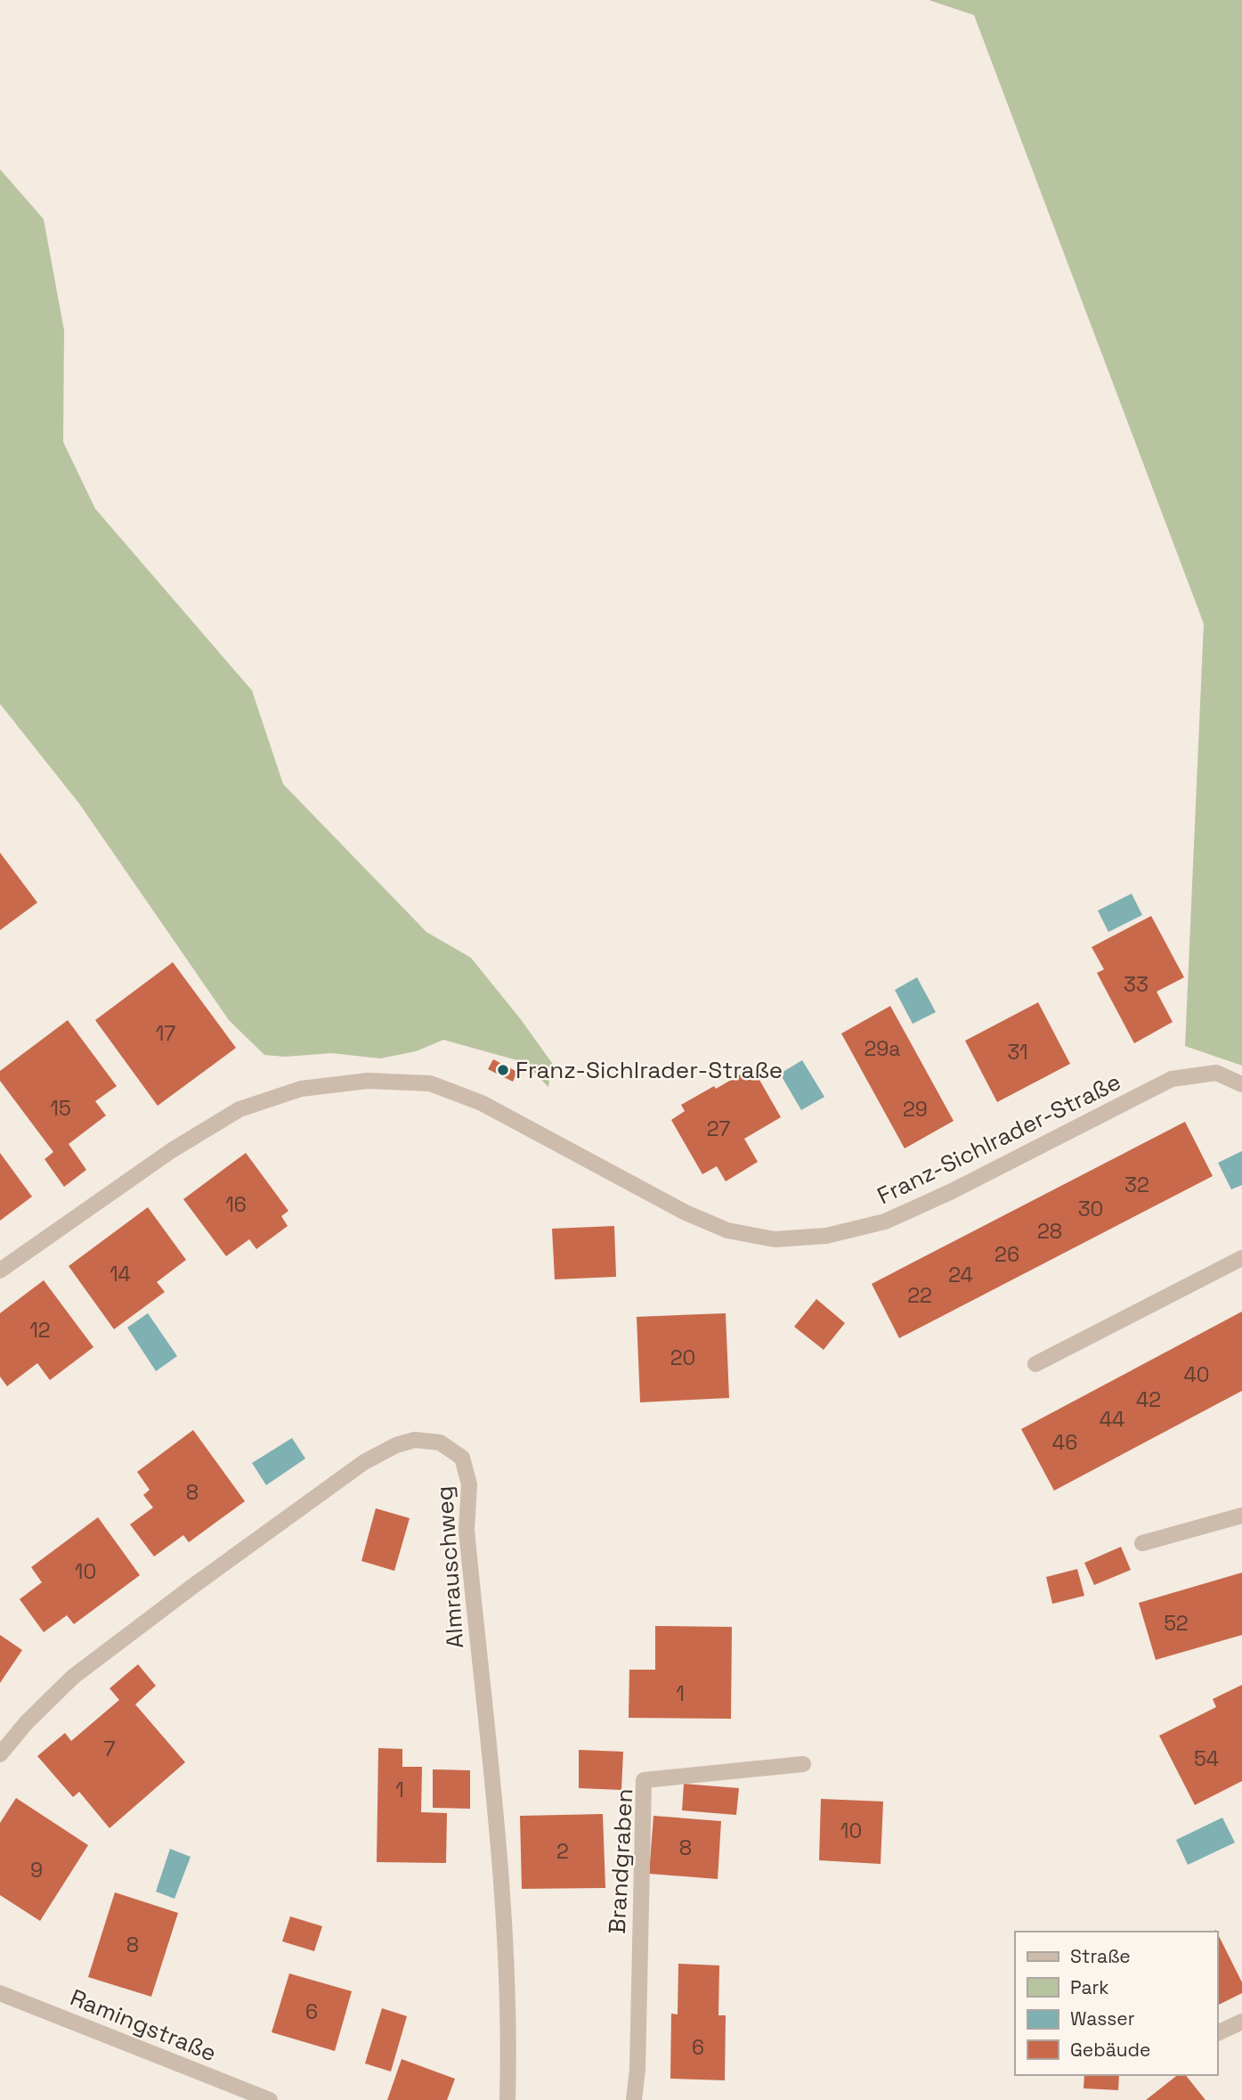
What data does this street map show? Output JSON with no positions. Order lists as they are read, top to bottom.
{
  "streets": {
    "street": [
      "Franz-Sichlrader-Straße",
      "Almrauschweg",
      "Brandgraben",
      "Ramingstraße"
    ]
  },
  "places": ["Franz-Sichlrader-Straße"],
  "house_numbers": [
    "33",
    "17",
    "29a",
    "31",
    "15",
    "29",
    "27",
    "32",
    "16",
    "30",
    "28",
    "26",
    "14",
    "24",
    "22",
    "12",
    "20",
    "40",
    "42",
    "44",
    "46",
    "8",
    "10",
    "52",
    "1",
    "7",
    "54",
    "1",
    "10",
    "8",
    "2",
    "9",
    "8",
    "6",
    "6"
  ],
  "legend": [
    "Straße",
    "Park",
    "Wasser",
    "Gebäude"
  ]
}
